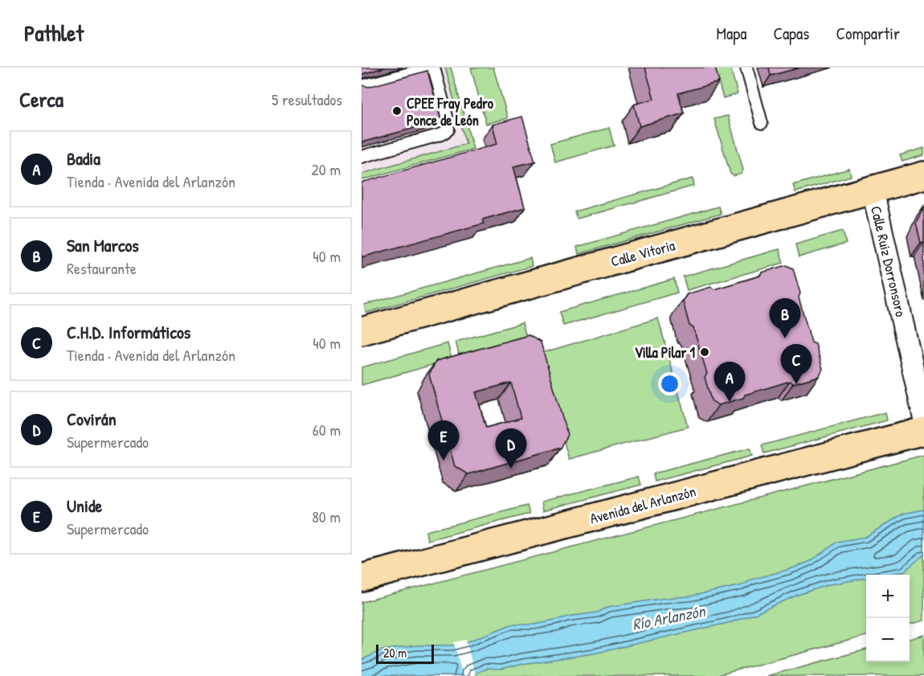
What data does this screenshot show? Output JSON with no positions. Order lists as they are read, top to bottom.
{
  "streets": {
    "highway": ["Calle Vitoria", "Avenida del Arlanzón"],
    "street": ["Calle Ruiz Dorronsoro"]
  },
  "crossings": [
    ["Calle Vitoria", "Calle Ruiz Dorronsoro"]
  ],
  "water": ["Río Arlanzón"],
  "places": ["CPEE Fray Pedro Ponce de León", "Villa Pilar 1"],
  "scale_bar": "20 m",
  "page": {
    "header": "Pathlet",
    "nav": ["Mapa", "Capas", "Compartir"],
    "heading": ["Cerca", "5 resultados"],
    "list": [
      {
        "mark": "A",
        "name": "Badia",
        "note": "Tienda · Avenida del Arlanzón",
        "value": "20 m"
      },
      {
        "mark": "B",
        "name": "San Marcos",
        "note": "Restaurante",
        "value": "40 m"
      },
      {
        "mark": "C",
        "name": "C.H.D. Informáticos",
        "note": "Tienda · Avenida del Arlanzón",
        "value": "40 m"
      },
      {
        "mark": "D",
        "name": "Covirán",
        "note": "Supermercado",
        "value": "60 m"
      },
      {
        "mark": "E",
        "name": "Unide",
        "note": "Supermercado",
        "value": "80 m"
      }
    ],
    "pins": [
      "B",
      "C",
      "A",
      "E",
      "D"
    ],
    "map_buttons": ["+", "−"],
    "scale": "20 m"
  }
}
